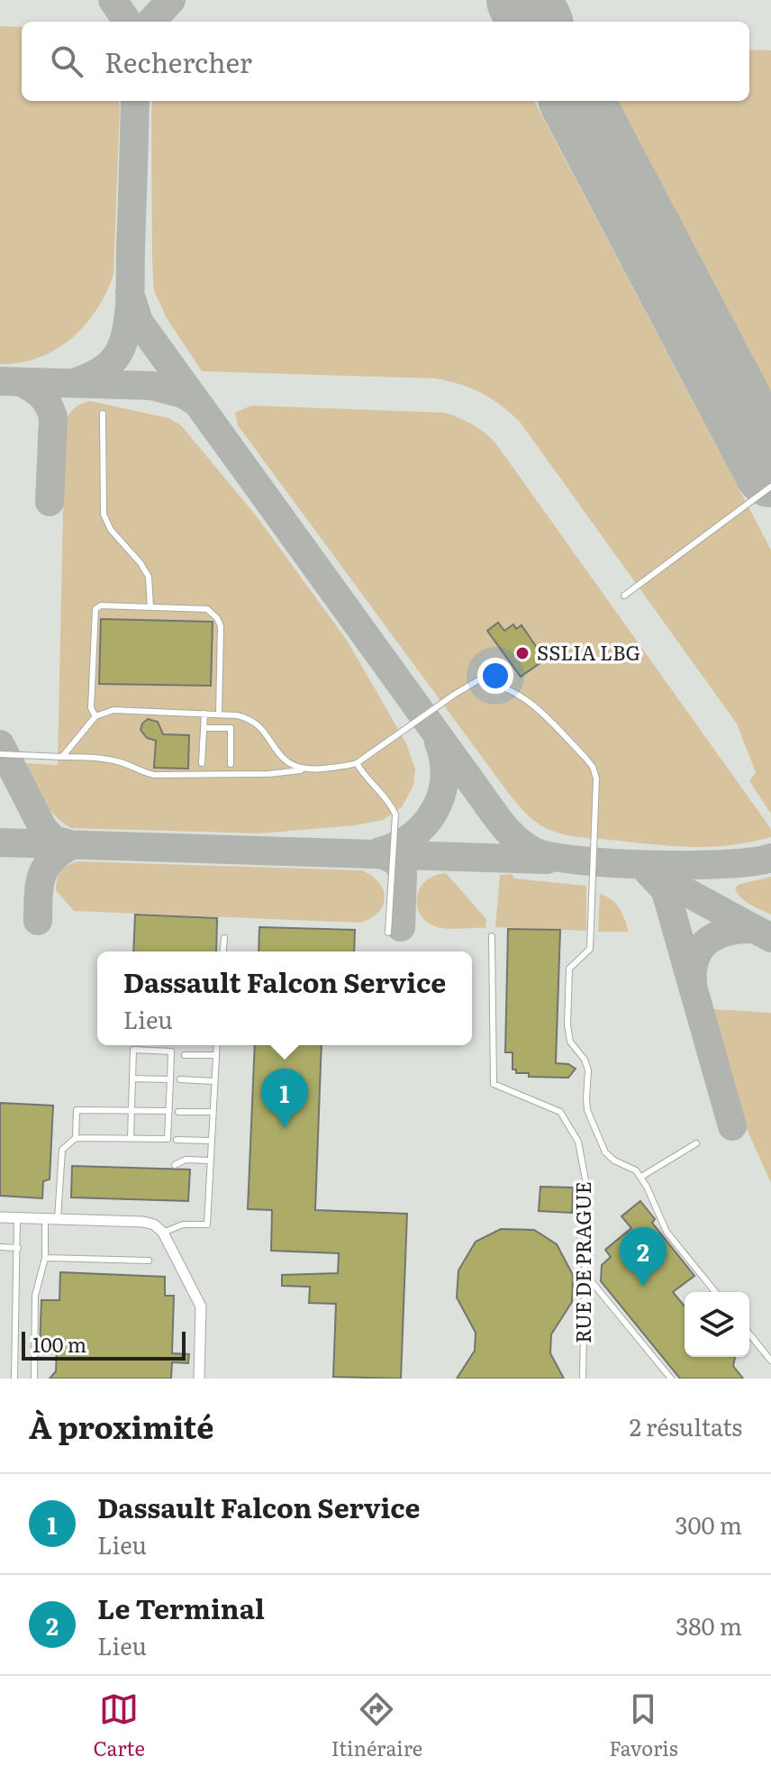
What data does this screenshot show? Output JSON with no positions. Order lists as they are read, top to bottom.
{
  "streets": {
    "lane": ["RUE DE PRAGUE"]
  },
  "places": ["SSLIA LBG"],
  "scale_bar": "100 m",
  "page": {
    "search": "Rechercher",
    "popup": ["Dassault Falcon Service", "Lieu"],
    "pins": ["1", "2"],
    "scale": "100 m",
    "heading": ["À proximité", "2 résultats"],
    "list": [
      {
        "mark": "1",
        "name": "Dassault Falcon Service",
        "note": "Lieu",
        "value": "300 m"
      },
      {
        "mark": "2",
        "name": "Le Terminal",
        "note": "Lieu",
        "value": "380 m"
      }
    ],
    "nav": ["Carte", "Itinéraire", "Favoris"]
  }
}
